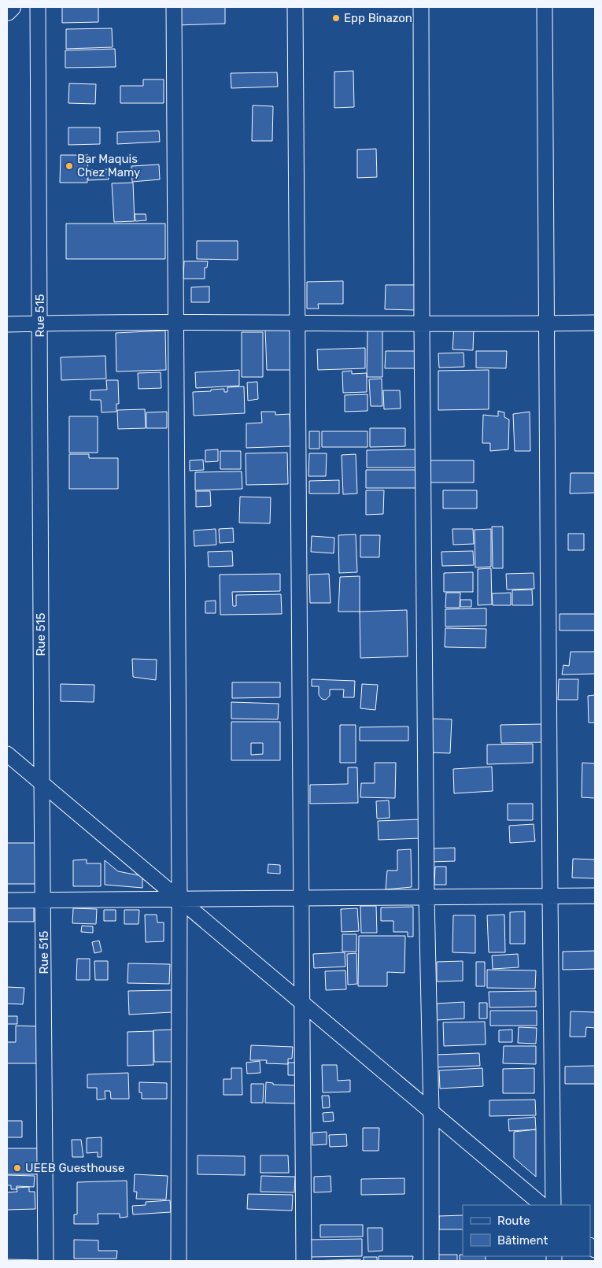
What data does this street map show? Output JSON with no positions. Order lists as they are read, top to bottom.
{
  "streets": {
    "street": ["Rue 515"]
  },
  "places": ["Epp Binazon", "Bar Maquis Chez Mamy", "UEEB Guesthouse"],
  "legend": ["Route", "Bâtiment"]
}
